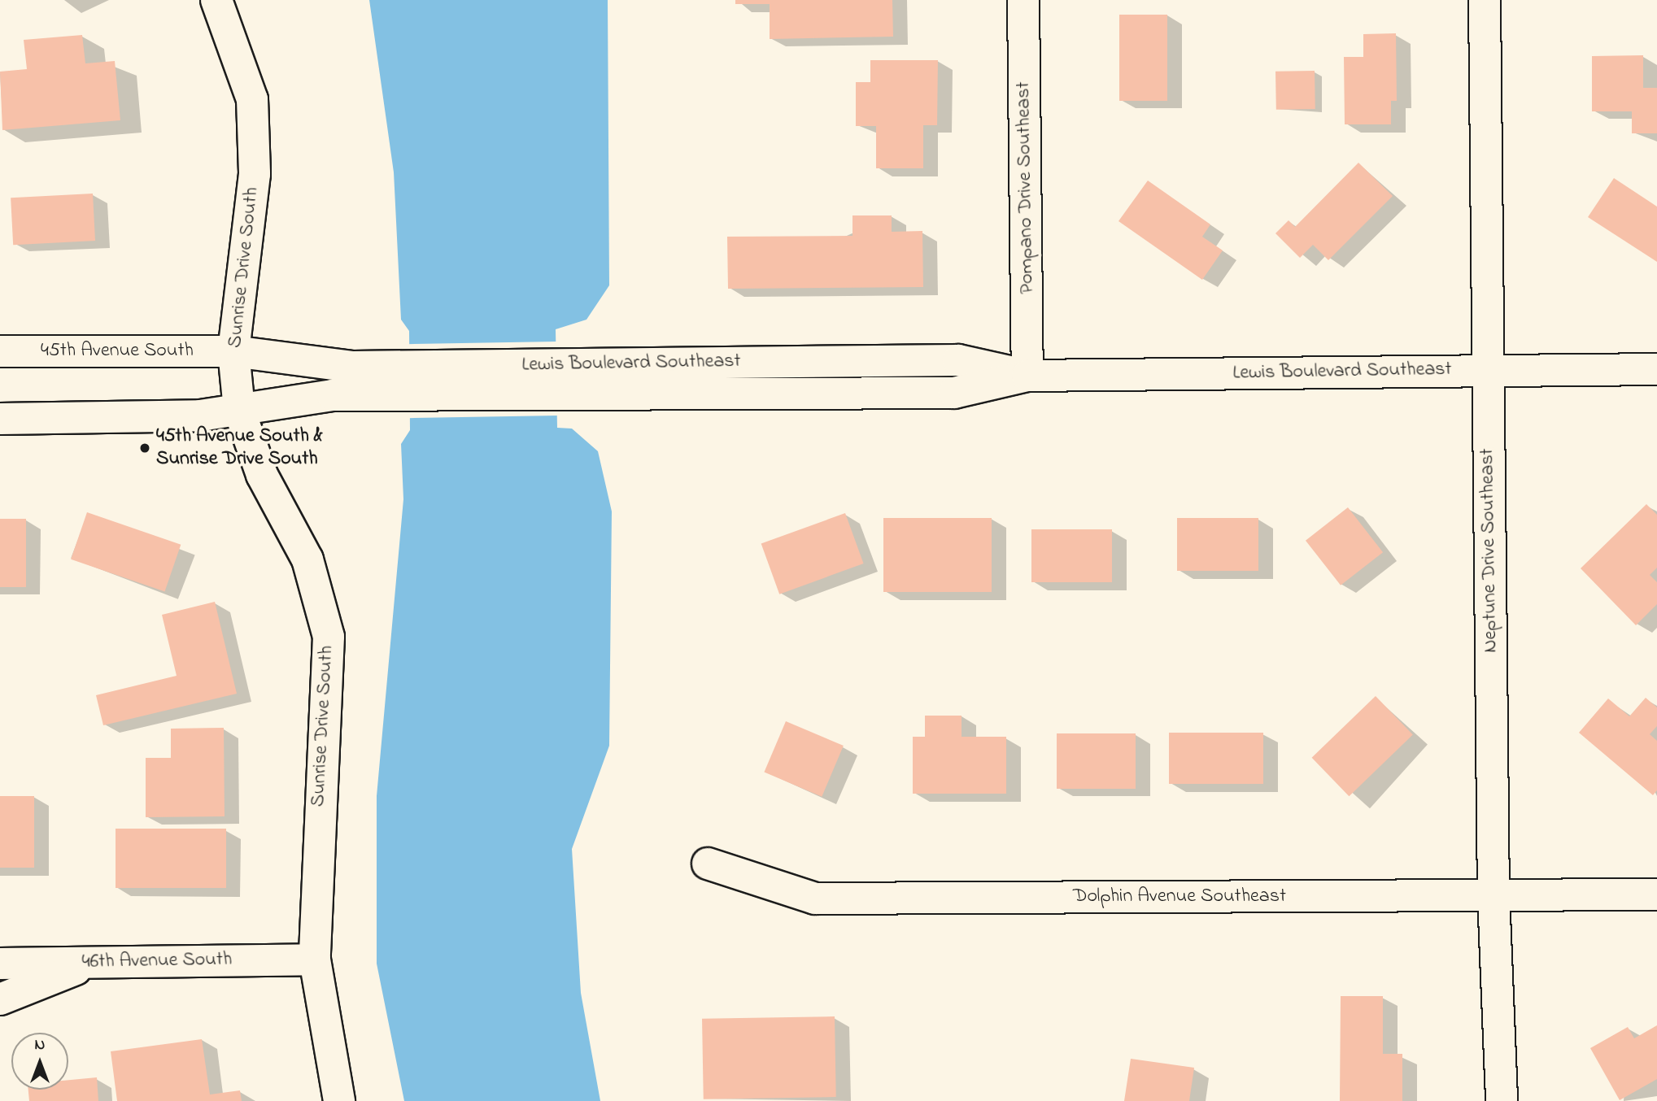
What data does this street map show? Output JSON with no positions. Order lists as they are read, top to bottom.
{
  "streets": {
    "street": [
      "Pompano Drive Southeast",
      "Sunrise Drive South",
      "45th Avenue South",
      "Lewis Boulevard Southeast",
      "Neptune Drive Southeast",
      "Dolphin Avenue Southeast",
      "46th Avenue South"
    ]
  },
  "crossings": [
    ["Pompano Drive Southeast", "Lewis Boulevard Southeast"],
    ["Sunrise Drive South", "45th Avenue South"],
    ["Sunrise Drive South", "Lewis Boulevard Southeast"],
    ["Sunrise Drive South", "46th Avenue South"],
    ["45th Avenue South", "Lewis Boulevard Southeast"],
    ["Lewis Boulevard Southeast", "Neptune Drive Southeast"],
    ["Neptune Drive Southeast", "Dolphin Avenue Southeast"]
  ],
  "places": ["45th Avenue South & Sunrise Drive South"],
  "north": "top"
}
